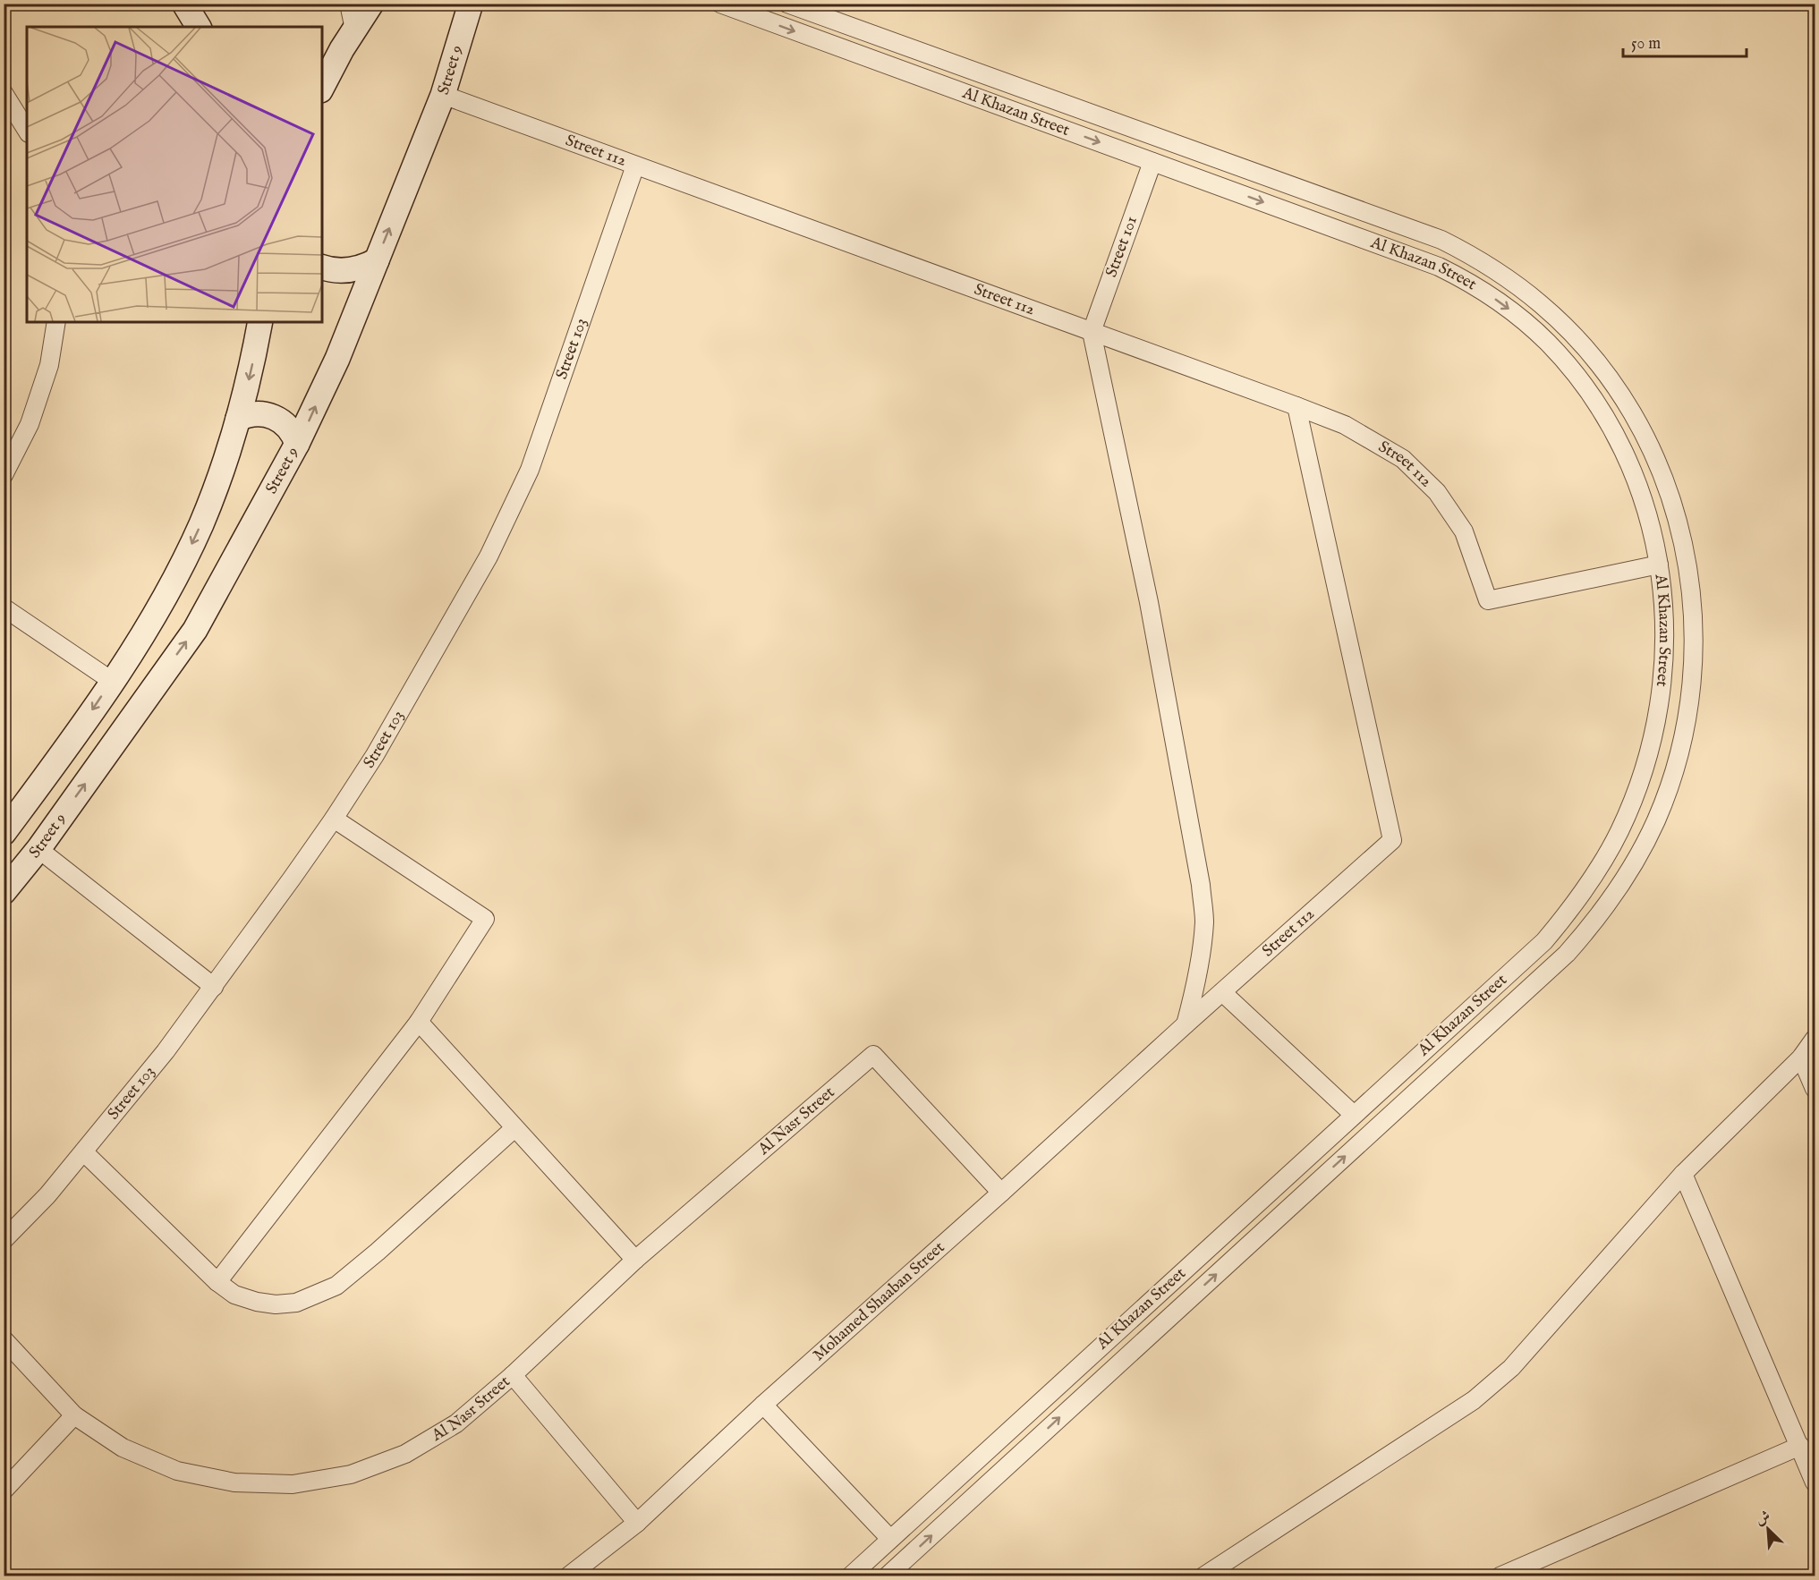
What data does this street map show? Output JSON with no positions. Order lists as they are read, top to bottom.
{
  "streets": {
    "main road": ["Street 9"],
    "street": [
      "Al Khazan Street",
      "Street 112",
      "Street 101",
      "Street 103",
      "Al Nasr Street",
      "Mohamed Shaaban Street"
    ]
  },
  "crossings": [
    ["Street 9", "Street 112"],
    ["Al Khazan Street", "Street 112"],
    ["Al Khazan Street", "Street 101"],
    ["Street 112", "Street 101"],
    ["Street 112", "Street 103"],
    ["Street 112", "Mohamed Shaaban Street"],
    ["Al Nasr Street", "Mohamed Shaaban Street"]
  ],
  "scale_bar": "50 m",
  "north": "top left"
}
